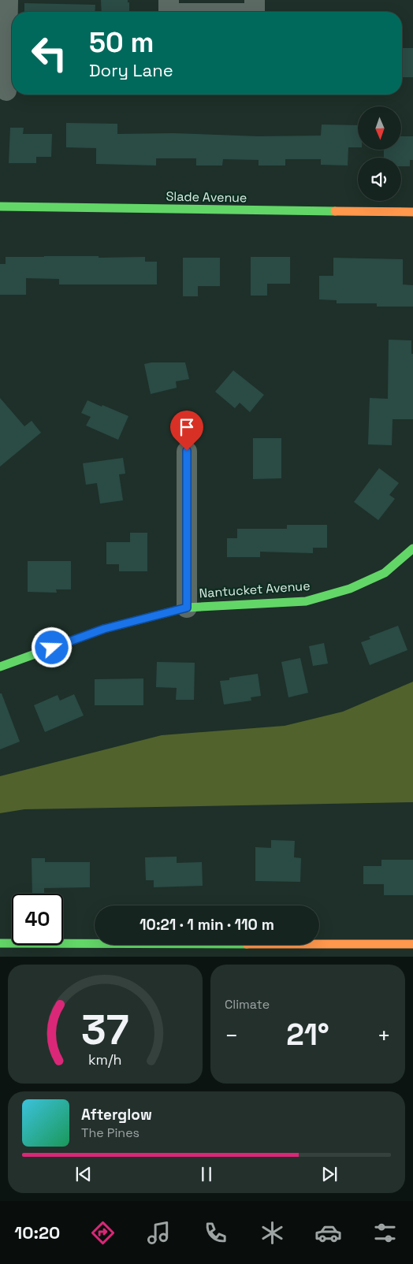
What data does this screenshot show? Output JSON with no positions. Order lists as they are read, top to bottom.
{
  "streets": {
    "street": ["Slade Avenue", "Nantucket Avenue"]
  },
  "north": "bottom",
  "page": {
    "turn": ["50 m", "Dory Lane"],
    "limit": "40",
    "trip": "10:21 · 1 min · 110 m",
    "tile": "Climate",
    "heat": ["−", "21°", "+"],
    "song": ["Afterglow", "The Pines"],
    "tabs": "10:20",
    "gauge": ["37", "km/h"]
  }
}
